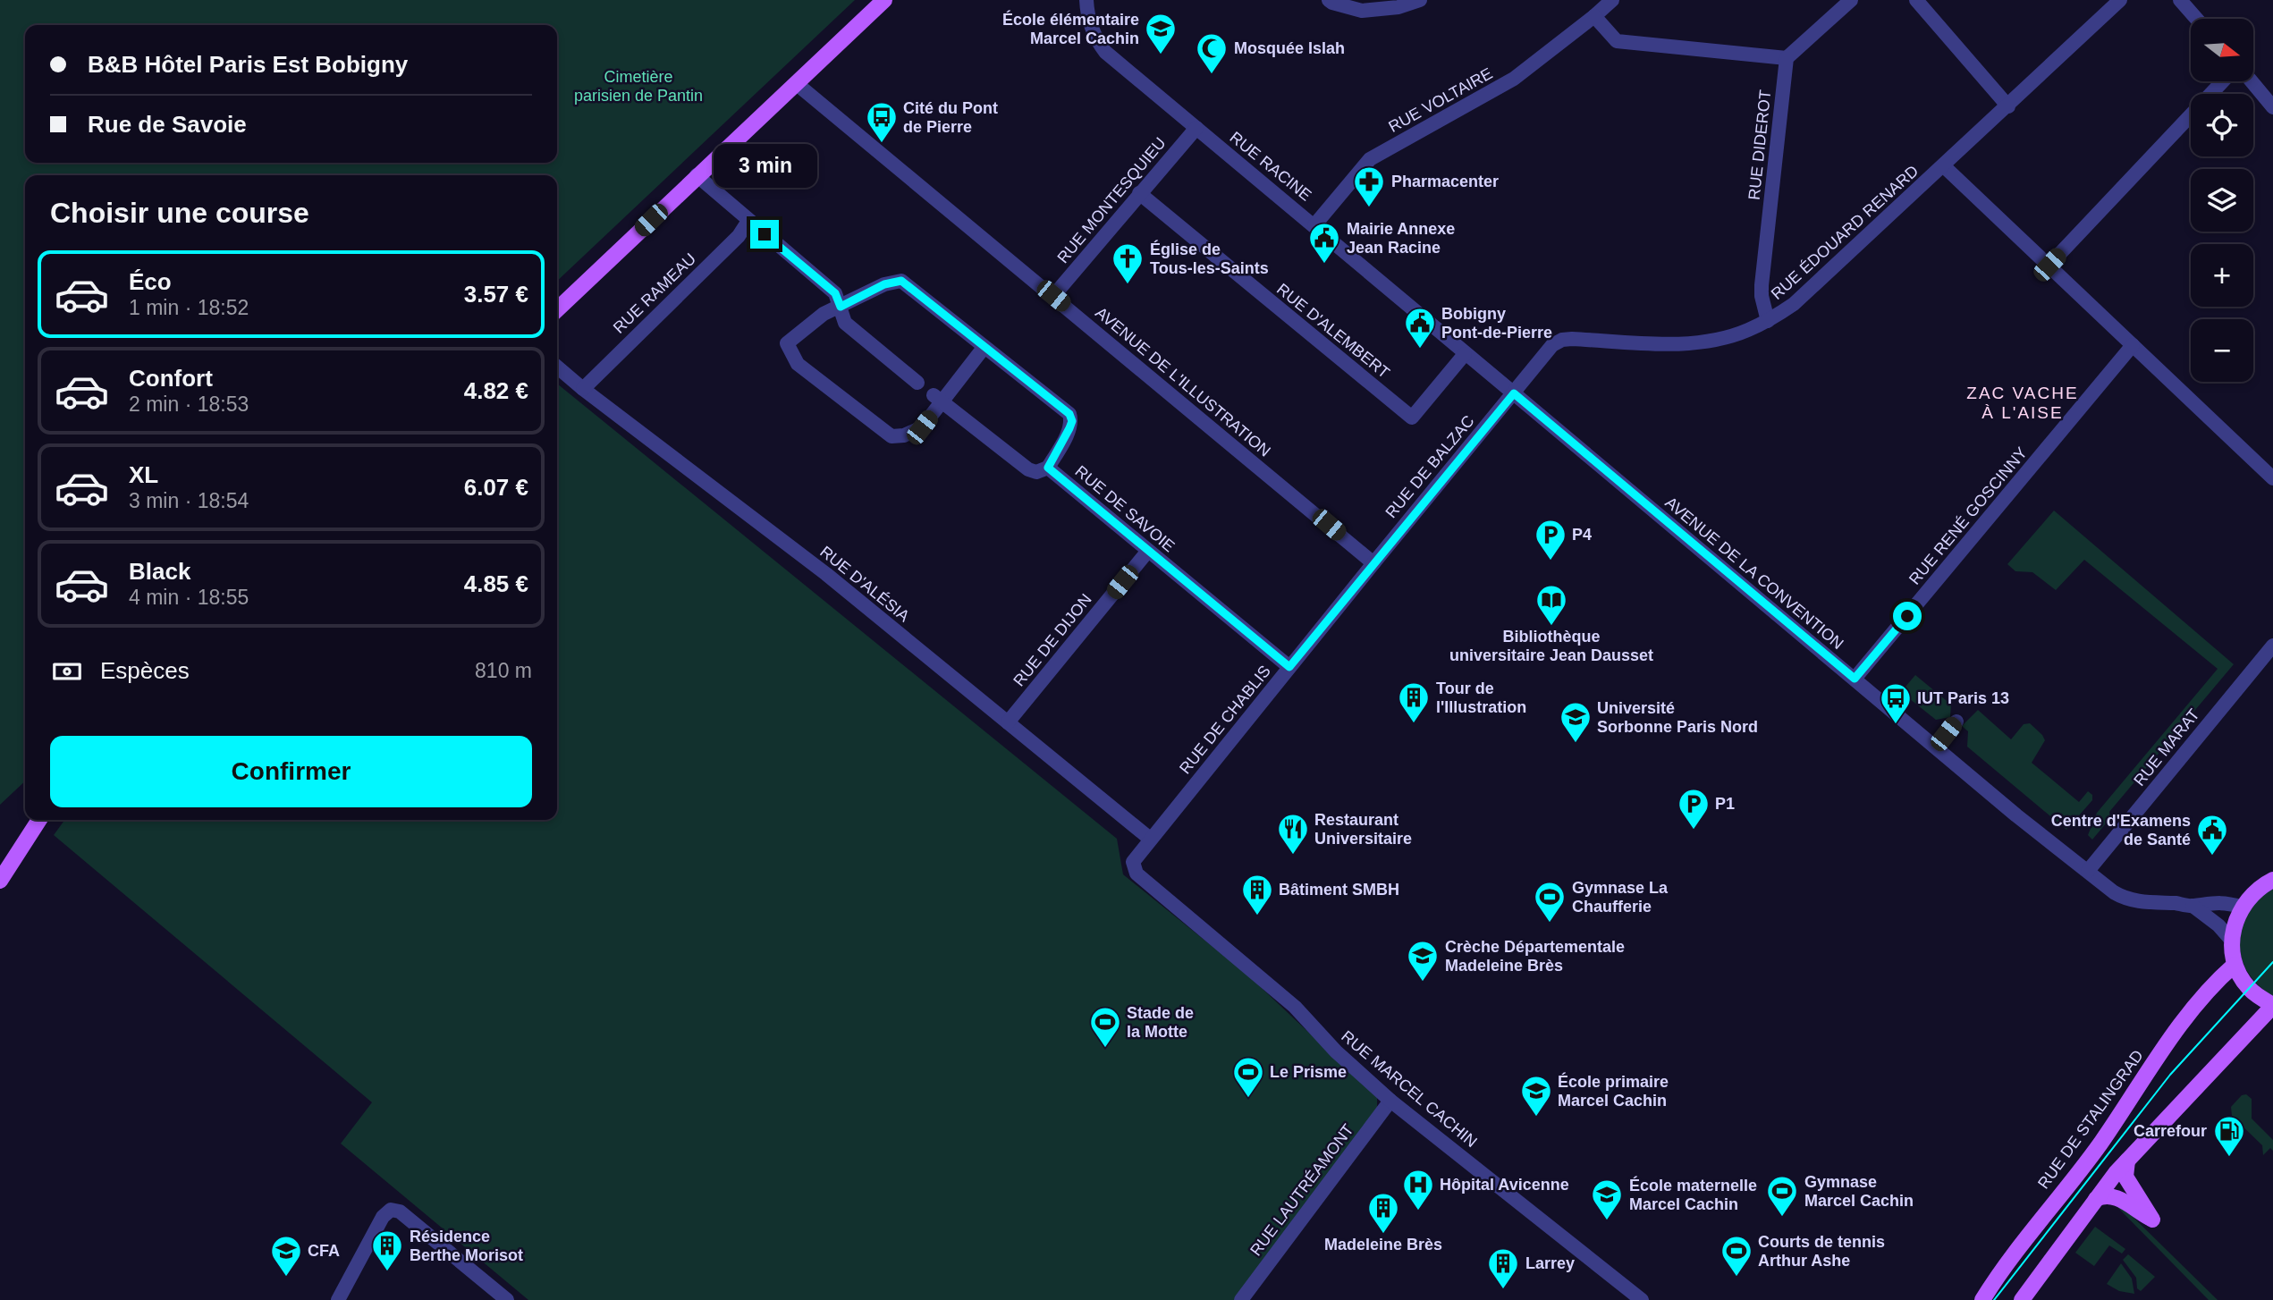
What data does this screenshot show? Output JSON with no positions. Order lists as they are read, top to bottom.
{
  "streets": {
    "main road": ["RUE DE STALINGRAD"],
    "street": [
      "RUE VOLTAIRE",
      "RUE DIDEROT",
      "RUE RACINE",
      "RUE MONTESQUIEU",
      "RUE ÉDOUARD RENARD",
      "RUE RAMEAU",
      "RUE D'ALEMBERT",
      "AVENUE DE L'ILLUSTRATION",
      "RUE DE BALZAC",
      "RUE DE SAVOIE",
      "RUE RENÉ GOSCINNY",
      "AVENUE DE LA CONVENTION",
      "RUE D'ALÉSIA",
      "RUE DE DIJON",
      "RUE DE CHABLIS",
      "RUE MARAT",
      "RUE MARCEL CACHIN",
      "RUE LAUTRÉAMONT"
    ]
  },
  "crossings": [
    ["RUE VOLTAIRE", "RUE RACINE"],
    ["RUE DIDEROT", "RUE ÉDOUARD RENARD"],
    ["RUE RACINE", "RUE MONTESQUIEU"],
    ["RUE RACINE", "RUE ÉDOUARD RENARD"],
    ["RUE RACINE", "RUE D'ALEMBERT"],
    ["RUE RACINE", "RUE DE BALZAC"],
    ["RUE RACINE", "AVENUE DE LA CONVENTION"],
    ["RUE MONTESQUIEU", "RUE D'ALEMBERT"],
    ["RUE MONTESQUIEU", "AVENUE DE L'ILLUSTRATION"],
    ["RUE ÉDOUARD RENARD", "RUE DE BALZAC"],
    ["RUE ÉDOUARD RENARD", "AVENUE DE LA CONVENTION"],
    ["RUE RAMEAU", "RUE D'ALÉSIA"],
    ["AVENUE DE L'ILLUSTRATION", "RUE DE BALZAC"],
    ["AVENUE DE L'ILLUSTRATION", "RUE DE CHABLIS"],
    ["RUE DE BALZAC", "AVENUE DE LA CONVENTION"],
    ["RUE DE BALZAC", "RUE DE CHABLIS"],
    ["RUE DE SAVOIE", "RUE DE DIJON"],
    ["RUE DE SAVOIE", "RUE DE CHABLIS"],
    ["RUE RENÉ GOSCINNY", "AVENUE DE LA CONVENTION"],
    ["AVENUE DE LA CONVENTION", "RUE MARAT"],
    ["RUE D'ALÉSIA", "RUE DE DIJON"],
    ["RUE D'ALÉSIA", "RUE DE CHABLIS"],
    ["RUE D'ALÉSIA", "RUE MARCEL CACHIN"],
    ["RUE DE CHABLIS", "RUE MARCEL CACHIN"],
    ["RUE MARCEL CACHIN", "RUE LAUTRÉAMONT"]
  ],
  "districts": ["ZAC VACHE À L'AISE"],
  "parks": ["Cimetière parisien de Pantin"],
  "places": {
    "school or university": [
      "École élémentaire Marcel Cachin",
      "Université Sorbonne Paris Nord",
      "Crèche Départementale Madeleine Brès",
      "École primaire Marcel Cachin",
      "École maternelle Marcel Cachin",
      "CFA"
    ],
    "mosque": ["Mosquée Islah"],
    "bus stop": ["Cité du Pont de Pierre", "IUT Paris 13"],
    "pharmacy": ["Pharmacenter"],
    "public building": ["Mairie Annexe Jean Racine", "Bobigny Pont-de-Pierre", "Centre d'Examens de Santé"],
    "church": ["Église de Tous-les-Saints"],
    "parking": ["P4", "P1"],
    "library": ["Bibliothèque universitaire Jean Dausset"],
    "building": [
      "Tour de l'Illustration",
      "Bâtiment SMBH",
      "Madeleine Brès",
      "Résidence Berthe Morisot",
      "Larrey"
    ],
    "restaurant": ["Restaurant Universitaire"],
    "sports": [
      "Gymnase La Chaufferie",
      "Stade de la Motte",
      "Le Prisme",
      "Gymnase Marcel Cachin",
      "Courts de tennis Arthur Ashe"
    ],
    "fuel station": ["Carrefour"],
    "hospital": ["Hôpital Avicenne"]
  },
  "north": "right",
  "page": {
    "map_buttons": ["+", "−"],
    "banner": ["B&B Hôtel Paris Est Bobigny", "Rue de Savoie"],
    "bubble": "3 min",
    "heading": "Choisir une course",
    "list": [
      {
        "name": "Éco",
        "note": "1 min · 18:52",
        "value": "3.57 €"
      },
      {
        "name": "Confort",
        "note": "2 min · 18:53",
        "value": "4.82 €"
      },
      {
        "name": "XL",
        "note": "3 min · 18:54",
        "value": "6.07 €"
      },
      {
        "name": "Black",
        "note": "4 min · 18:55",
        "value": "4.85 €"
      }
    ],
    "pay": ["Espèces", "810 m"],
    "buttons": "Confirmer"
  }
}
